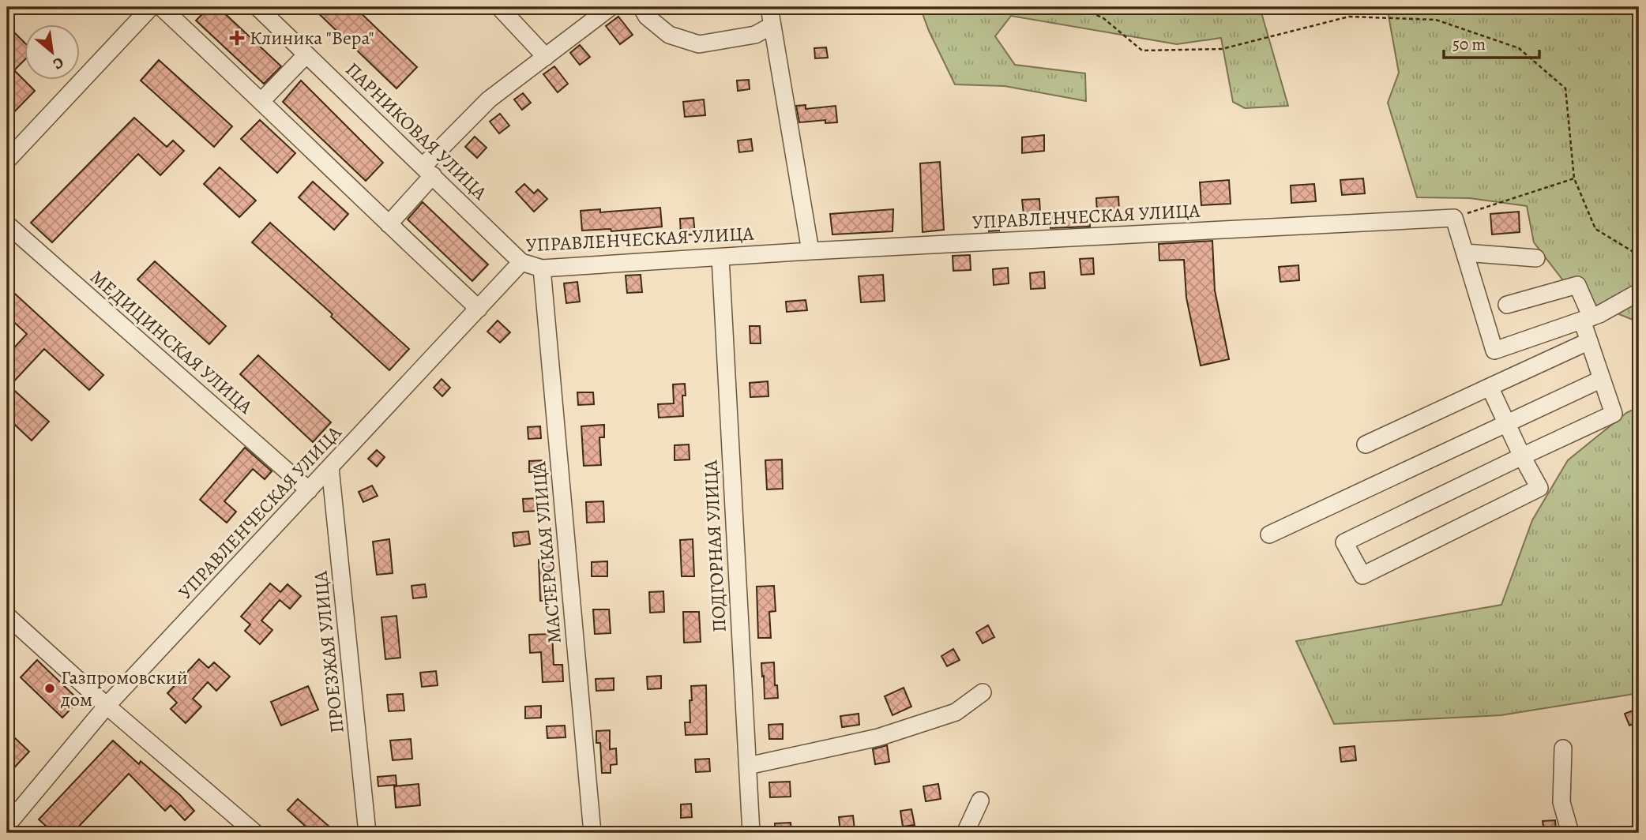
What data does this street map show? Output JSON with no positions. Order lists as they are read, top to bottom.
{
  "streets": {
    "street": [
      "ПАРНИКОВАЯ УЛИЦА",
      "УПРАВЛЕНЧЕСКАЯ УЛИЦА",
      "МЕДИЦИНСКАЯ УЛИЦА",
      "ПОДГОРНАЯ УЛИЦА",
      "МАСТЕРСКАЯ УЛИЦА",
      "ПРОЕЗЖАЯ УЛИЦА"
    ]
  },
  "crossings": [
    ["ПАРНИКОВАЯ УЛИЦА", "УПРАВЛЕНЧЕСКАЯ УЛИЦА"],
    ["УПРАВЛЕНЧЕСКАЯ УЛИЦА", "МЕДИЦИНСКАЯ УЛИЦА"],
    ["УПРАВЛЕНЧЕСКАЯ УЛИЦА", "ПОДГОРНАЯ УЛИЦА"],
    ["УПРАВЛЕНЧЕСКАЯ УЛИЦА", "МАСТЕРСКАЯ УЛИЦА"],
    ["УПРАВЛЕНЧЕСКАЯ УЛИЦА", "ПРОЕЗЖАЯ УЛИЦА"]
  ],
  "places": {
    "health": ["Клиника \"Вера\""],
    "other": ["Газпромовский дом"]
  },
  "scale_bar": "50 m",
  "north": "bottom right"
}
